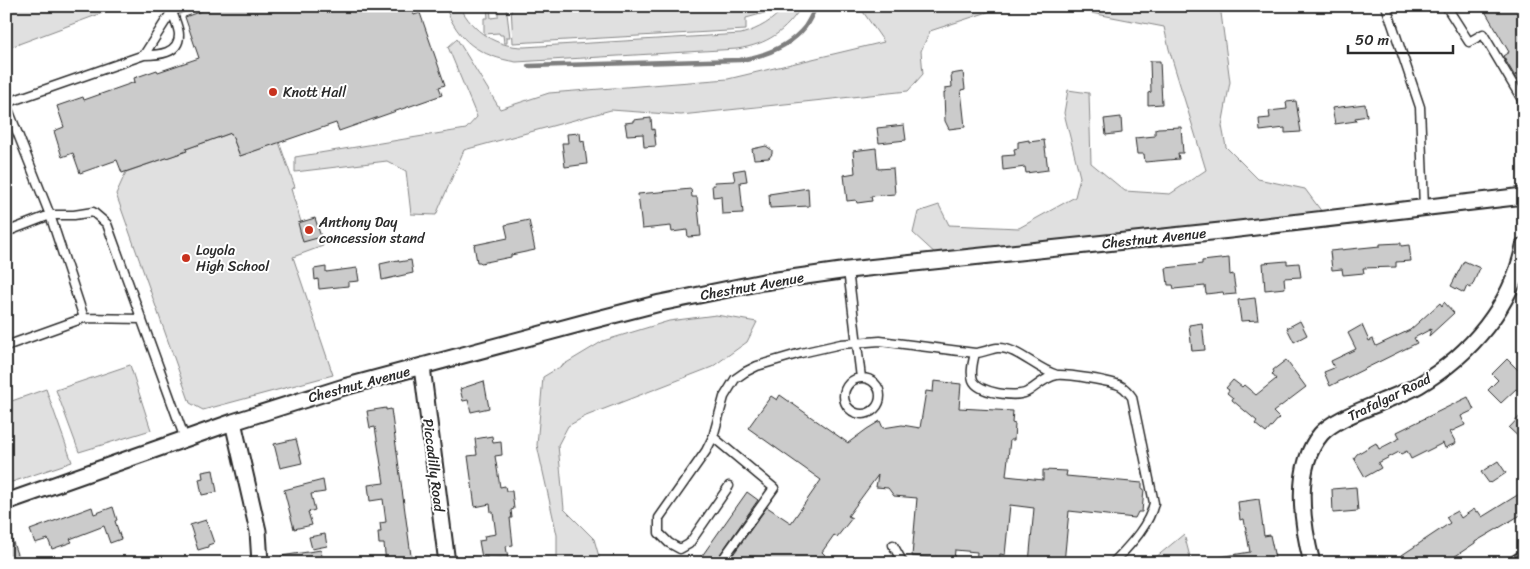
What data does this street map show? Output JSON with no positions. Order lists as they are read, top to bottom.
{
  "streets": {
    "street": ["Chestnut Avenue", "Trafalgar Road", "Piccadilly Road"]
  },
  "crossings": [
    ["Chestnut Avenue", "Piccadilly Road"]
  ],
  "places": ["Knott Hall", "Anthony Day concession stand", "Loyola High School"],
  "scale_bar": "50 m"
}
